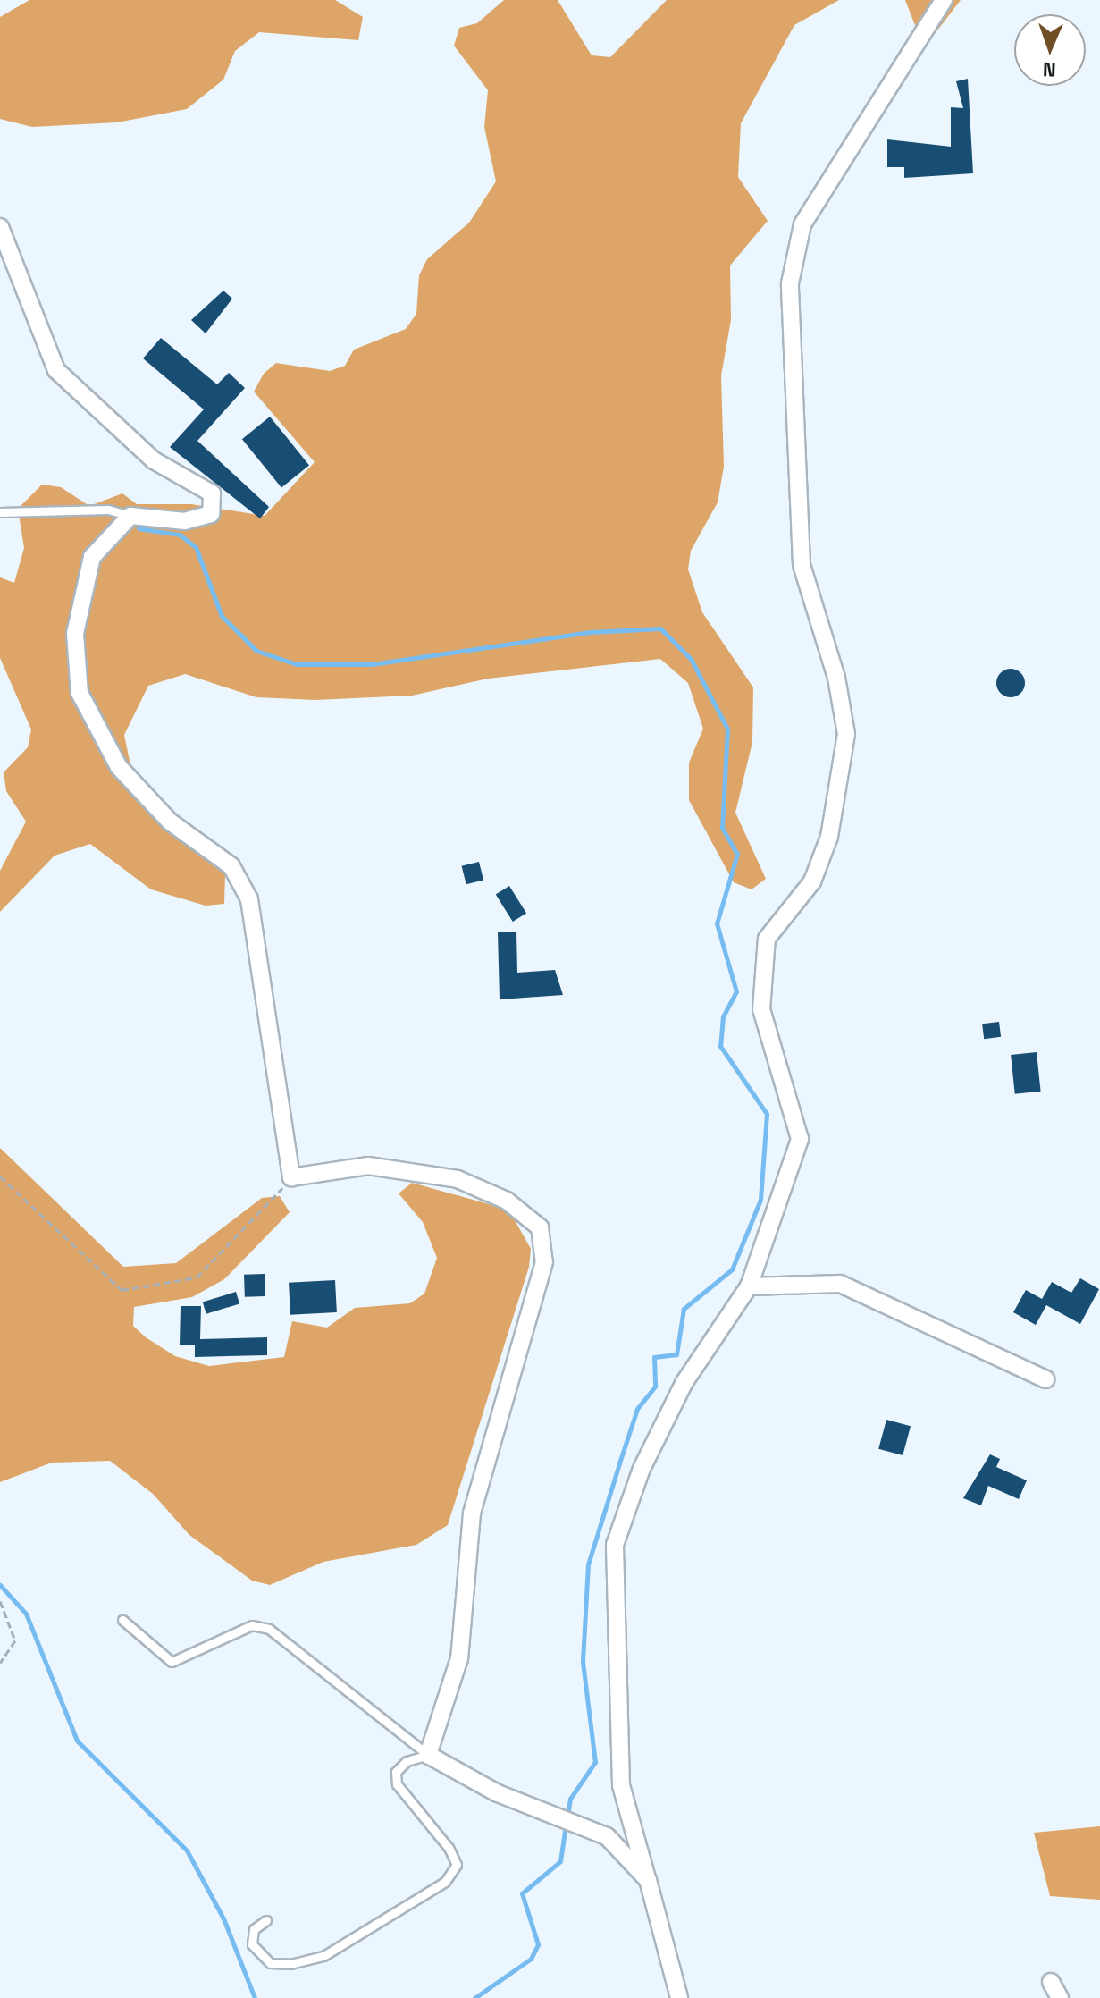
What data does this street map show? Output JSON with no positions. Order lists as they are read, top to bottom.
{
  "north": "bottom"
}
